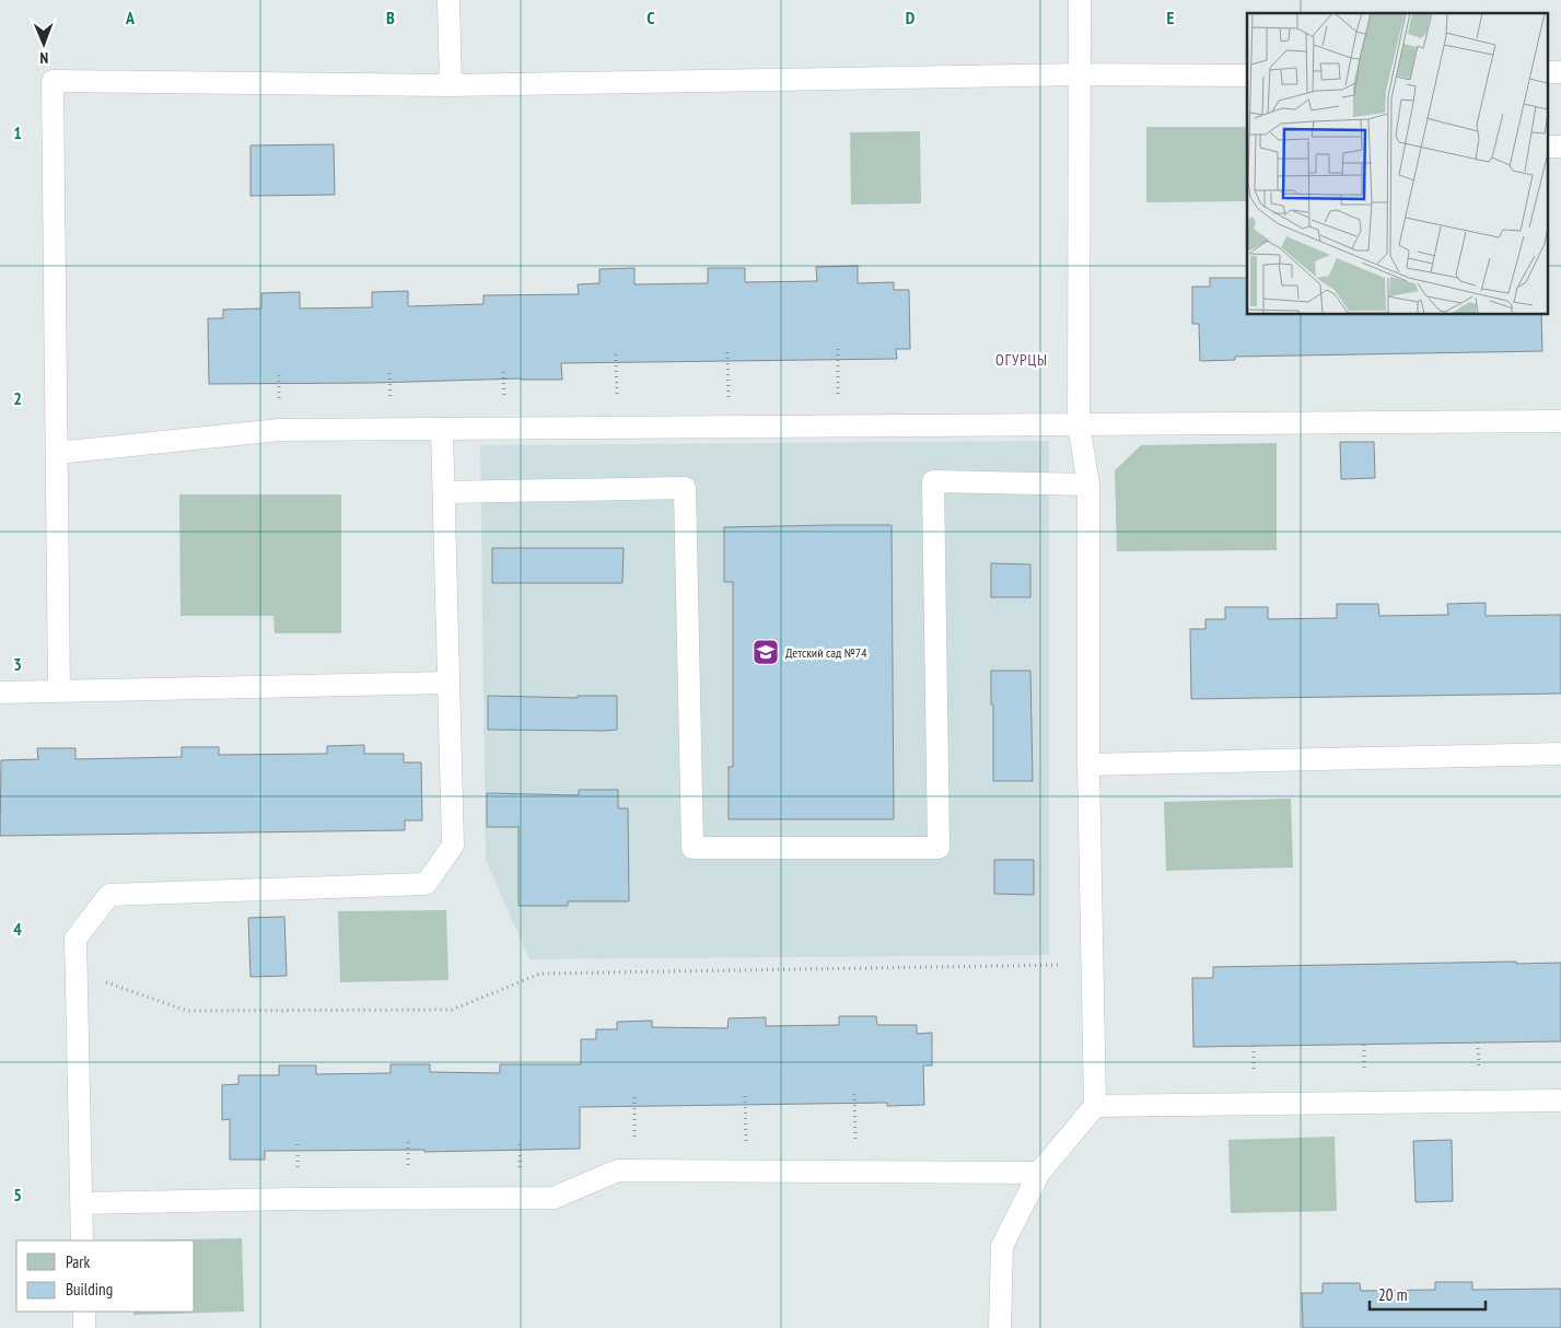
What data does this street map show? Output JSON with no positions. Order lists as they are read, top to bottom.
{
  "districts": ["ОГУРЦЫ"],
  "places": {
    "school or university": ["Детский сад №74"]
  },
  "legend": ["Park", "Building"],
  "scale_bar": "20 m",
  "north": "bottom",
  "grid": {
    "columns": [
      "A",
      "B",
      "C",
      "D",
      "E"
    ],
    "rows": [
      "1",
      "2",
      "3",
      "4",
      "5"
    ]
  }
}
